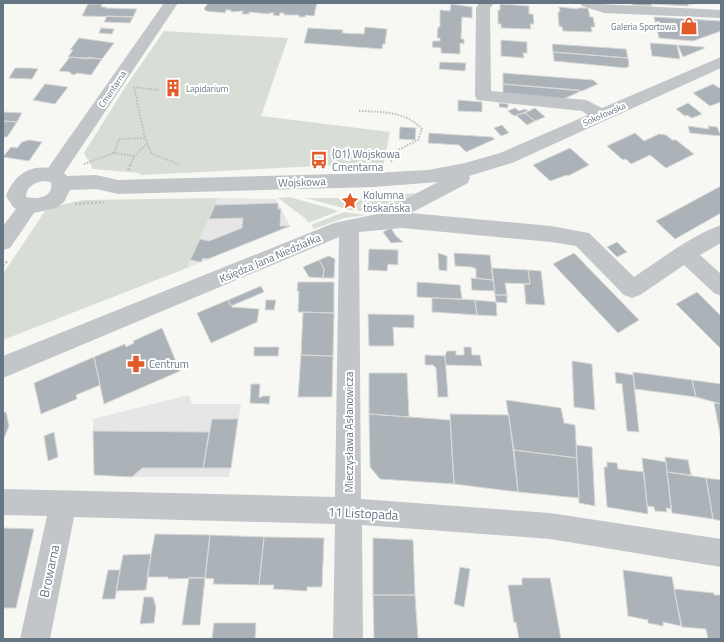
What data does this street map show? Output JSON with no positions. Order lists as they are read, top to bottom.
{
  "streets": {
    "street": [
      "Cmentarna",
      "Sokołowska",
      "Wojskowa",
      "Księdza Jana Niedziałka",
      "Mieczysława Asłanowicza",
      "11 Listopada",
      "Browarna"
    ]
  },
  "crossings": [
    ["Cmentarna", "Wojskowa"],
    ["Sokołowska", "Wojskowa"],
    ["Księdza Jana Niedziałka", "Mieczysława Asłanowicza"],
    ["Mieczysława Asłanowicza", "11 Listopada"],
    ["11 Listopada", "Browarna"]
  ],
  "places": {
    "shop": ["Galeria Sportowa"],
    "building": ["Lapidarium"],
    "bus stop": ["(01) Wojskowa Cmentarna"],
    "place": ["Kolumna toskańska"],
    "pharmacy": ["Centrum"]
  }
}
